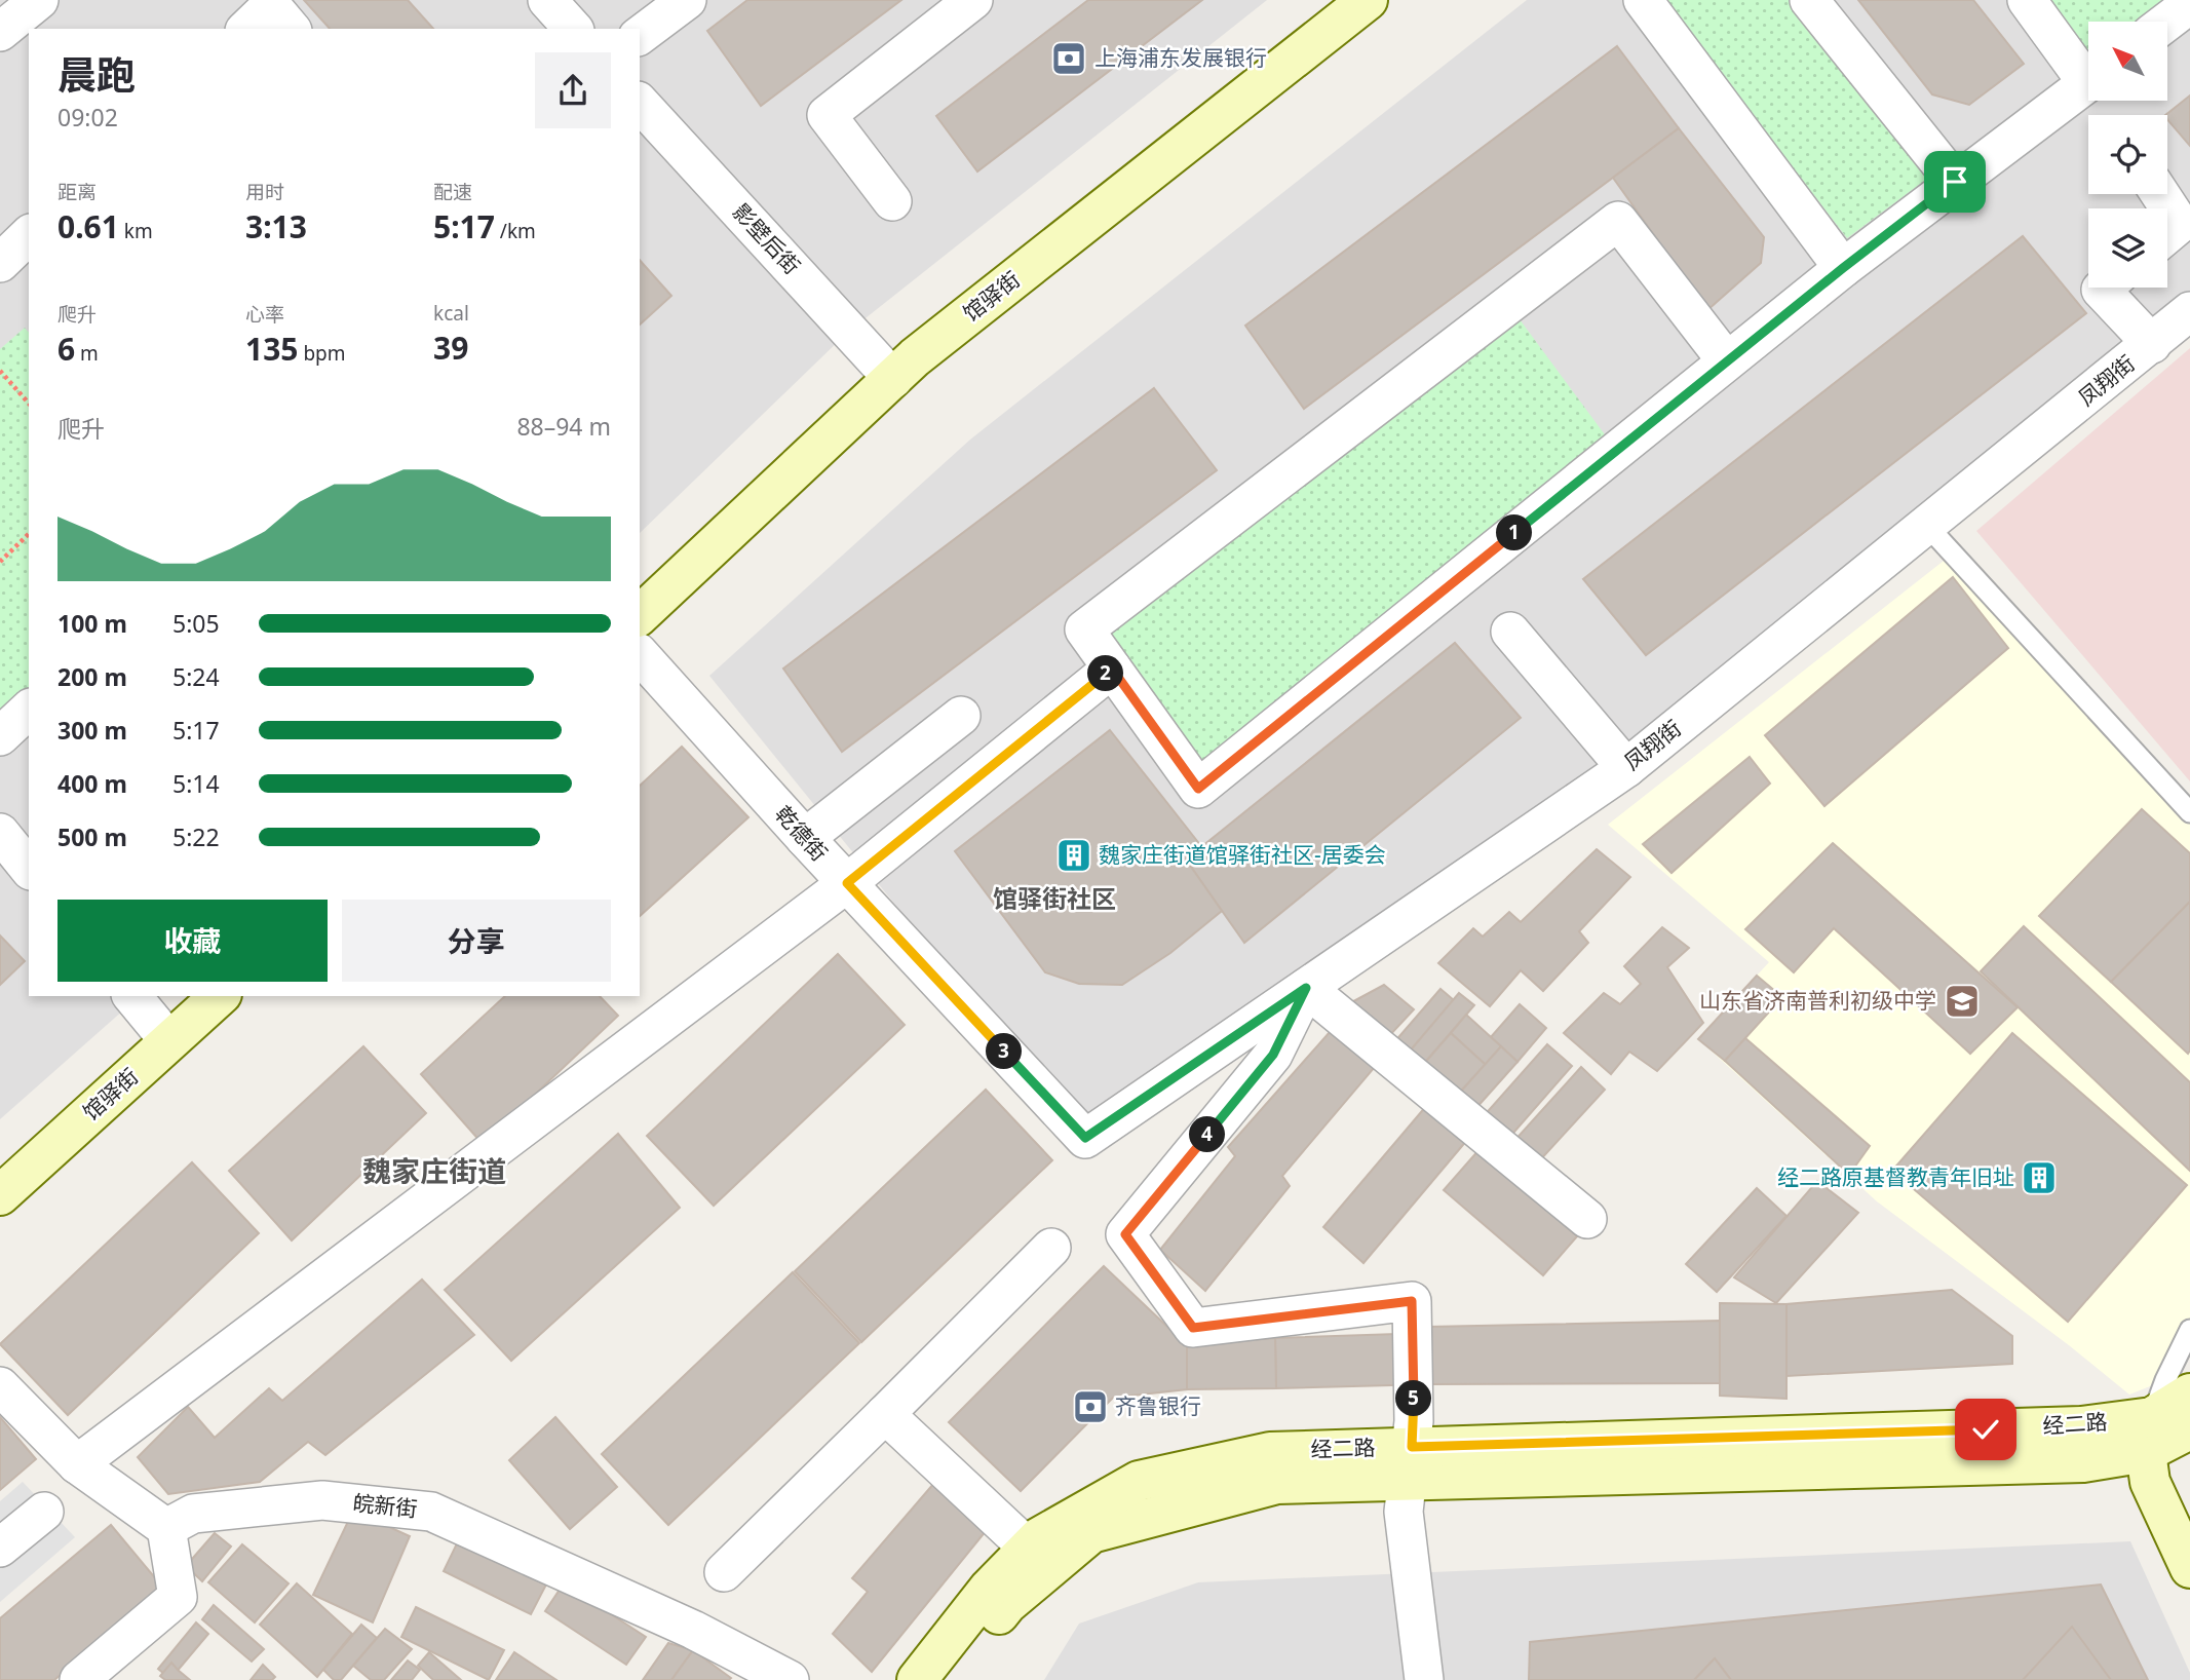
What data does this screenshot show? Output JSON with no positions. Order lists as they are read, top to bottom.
{
  "streets": {
    "street": [
      "影壁后街",
      "馆驿街",
      "凤翔街",
      "乾德街",
      "经二路",
      "皖新街"
    ]
  },
  "crossings": [
    ["影壁后街", "馆驿街"],
    ["凤翔街", "乾德街"]
  ],
  "districts": ["馆驿街社区", "魏家庄街道"],
  "places": {
    "bank": ["上海浦东发展银行", "齐鲁银行"],
    "building": ["魏家庄街道馆驿街社区-居委会", "经二路原基督教青年旧址"],
    "school or university": ["山东省济南普利初级中学"]
  },
  "north": "top left",
  "page": {
    "heading": ["晨跑", "09:02"],
    "stats": [
      ["距离", "0.61 km"],
      ["用时", "3:13"],
      ["配速", "5:17 /km"],
      ["爬升", "6 m"],
      ["心率", "135 bpm"],
      ["kcal", "39"]
    ],
    "chart": ["爬升", "88–94 m"],
    "pins": [
      "1",
      "2",
      "3",
      "4",
      "5"
    ],
    "list": [
      {
        "name": "100 m",
        "note": "5:05"
      },
      {
        "name": "200 m",
        "note": "5:24"
      },
      {
        "name": "300 m",
        "note": "5:17"
      },
      {
        "name": "400 m",
        "note": "5:14"
      },
      {
        "name": "500 m",
        "note": "5:22"
      }
    ],
    "buttons": ["收藏", "分享"]
  }
}
